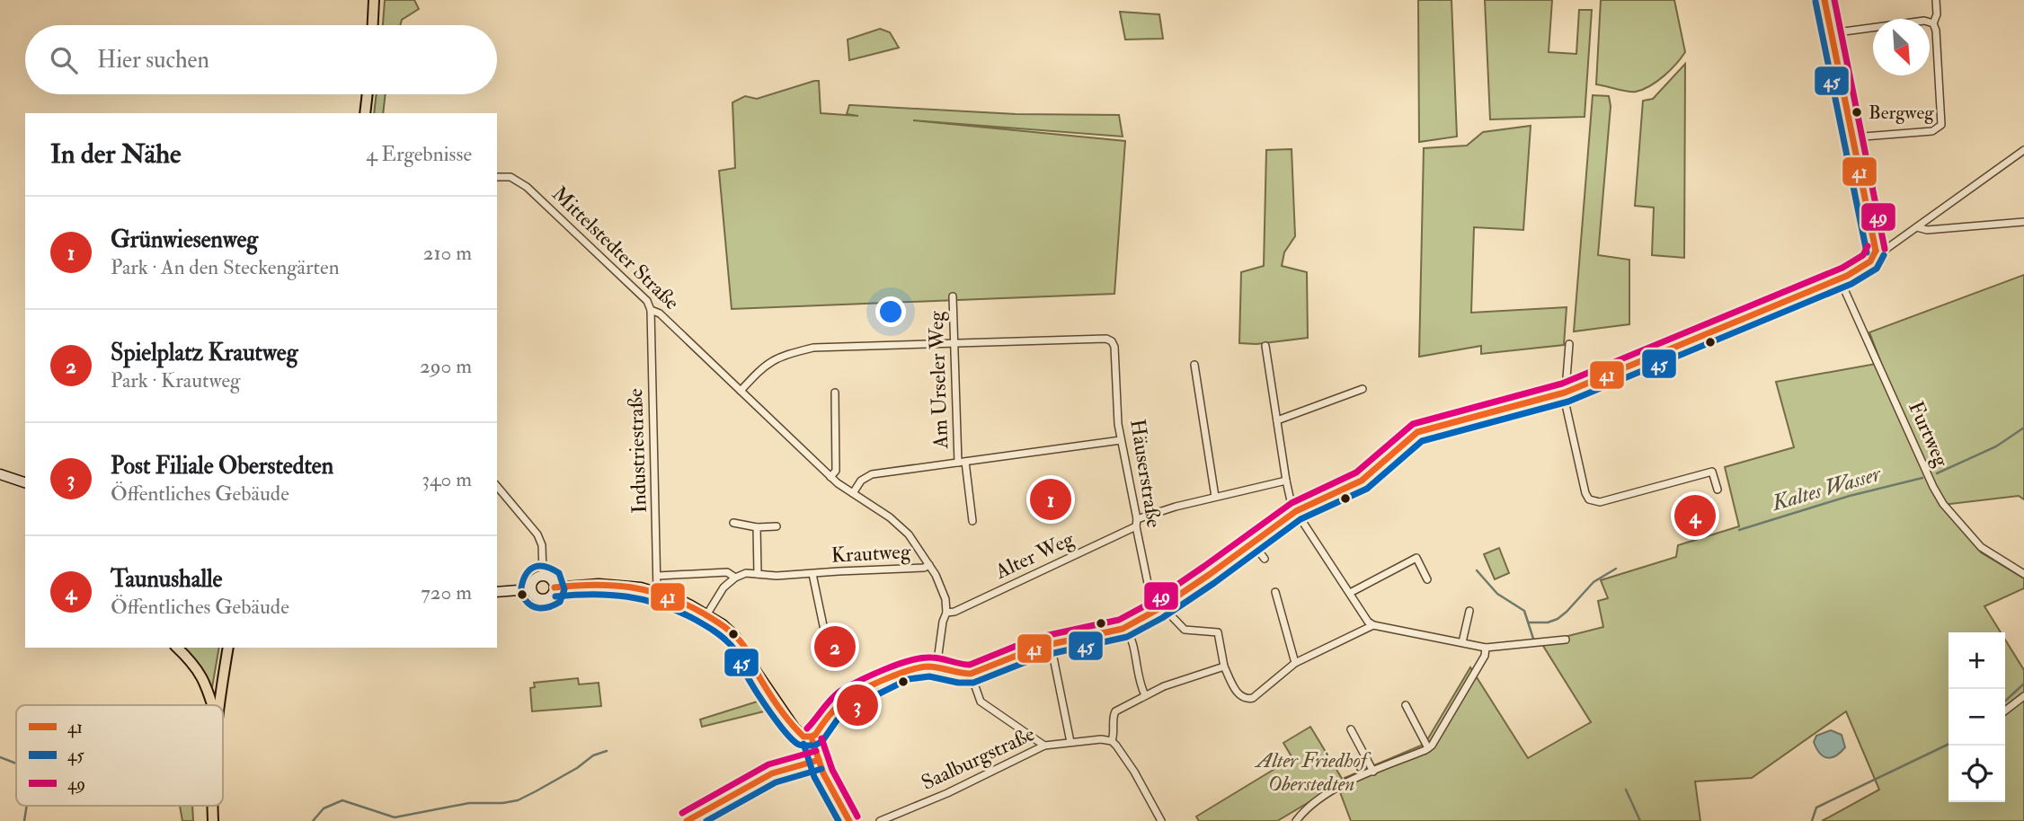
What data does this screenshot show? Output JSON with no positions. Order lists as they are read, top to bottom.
{
  "streets": {
    "street": [
      "Mittelstedter Straße",
      "Am Urseler Weg",
      "Furtweg",
      "Industriestraße",
      "Häuserstraße",
      "Krautweg",
      "Alter Weg",
      "Saalburgstraße"
    ]
  },
  "crossings": [
    ["Mittelstedter Straße", "Industriestraße"],
    ["Mittelstedter Straße", "Krautweg"],
    ["Mittelstedter Straße", "Alter Weg"],
    ["Am Urseler Weg", "Häuserstraße"],
    ["Industriestraße", "Krautweg"],
    ["Häuserstraße", "Alter Weg"]
  ],
  "water": ["Kaltes Wasser"],
  "parks": ["Alter Friedhof Oberstedten"],
  "places": ["Bergweg"],
  "lines": ["transit line 41", "transit line 49", "transit line 45"],
  "legend": ["41", "45", "49"],
  "north": "bottom right",
  "page": {
    "search": "Hier suchen",
    "heading": ["In der Nähe", "4 Ergebnisse"],
    "list": [
      {
        "mark": "1",
        "name": "Grünwiesenweg",
        "note": "Park · An den Steckengärten",
        "value": "210 m"
      },
      {
        "mark": "2",
        "name": "Spielplatz Krautweg",
        "note": "Park · Krautweg",
        "value": "290 m"
      },
      {
        "mark": "3",
        "name": "Post Filiale Oberstedten",
        "note": "Öffentliches Gebäude",
        "value": "340 m"
      },
      {
        "mark": "4",
        "name": "Taunushalle",
        "note": "Öffentliches Gebäude",
        "value": "720 m"
      }
    ],
    "pins": [
      "1",
      "4",
      "2",
      "3"
    ],
    "map_buttons": ["+", "−"]
  }
}
